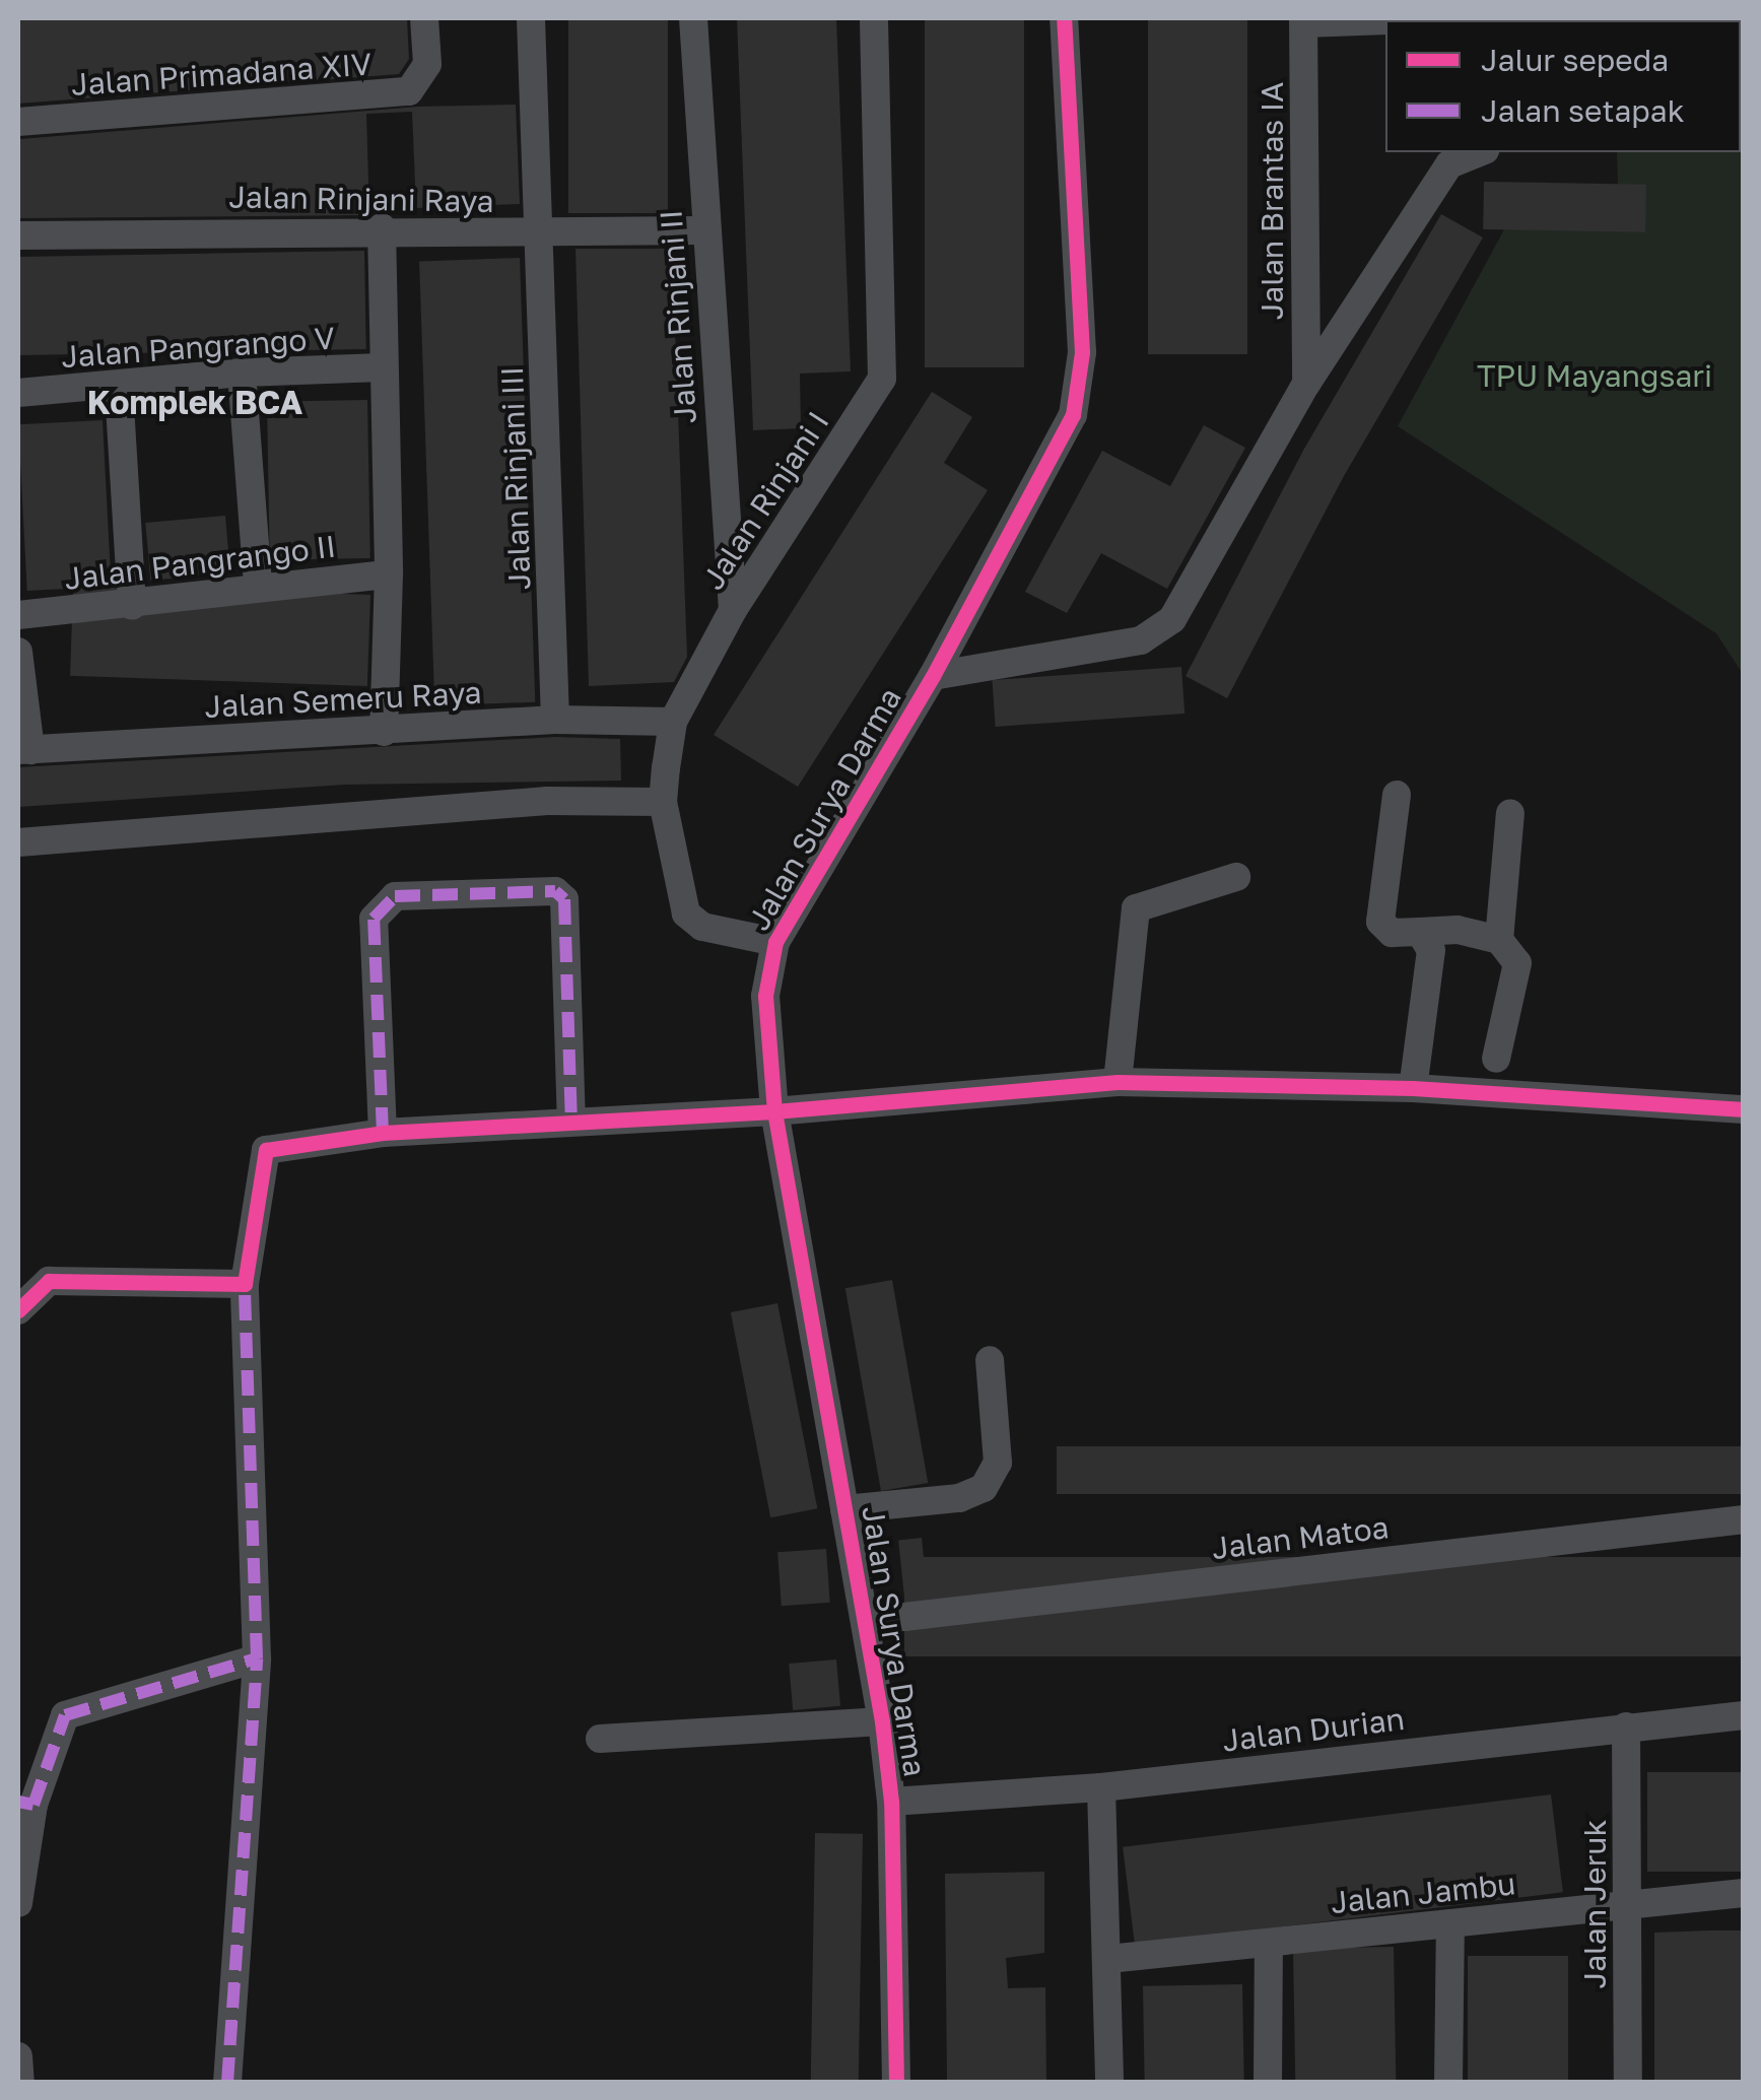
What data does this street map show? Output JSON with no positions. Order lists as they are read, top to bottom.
{
  "streets": {
    "street": [
      "Jalan Primadana XIV",
      "Jalan Rinjani Raya",
      "Jalan Brantas IA",
      "Jalan Rinjani II",
      "Jalan Pangrango V",
      "Jalan Rinjani III",
      "Jalan Rinjani I",
      "Jalan Pangrango II",
      "Jalan Semeru Raya",
      "Jalan Surya Darma",
      "Jalan Matoa",
      "Jalan Durian",
      "Jalan Jambu",
      "Jalan Jeruk"
    ]
  },
  "crossings": [
    ["Jalan Rinjani Raya", "Jalan Rinjani II"],
    ["Jalan Rinjani Raya", "Jalan Rinjani III"],
    ["Jalan Rinjani II", "Jalan Rinjani I"],
    ["Jalan Rinjani III", "Jalan Semeru Raya"],
    ["Jalan Rinjani I", "Jalan Semeru Raya"],
    ["Jalan Rinjani I", "Jalan Surya Darma"],
    ["Jalan Surya Darma", "Jalan Matoa"],
    ["Jalan Surya Darma", "Jalan Durian"],
    ["Jalan Durian", "Jalan Jeruk"],
    ["Jalan Jambu", "Jalan Jeruk"]
  ],
  "districts": ["Komplek BCA"],
  "parks": ["TPU Mayangsari"],
  "legend": ["Jalur sepeda", "Jalan setapak"]
}
